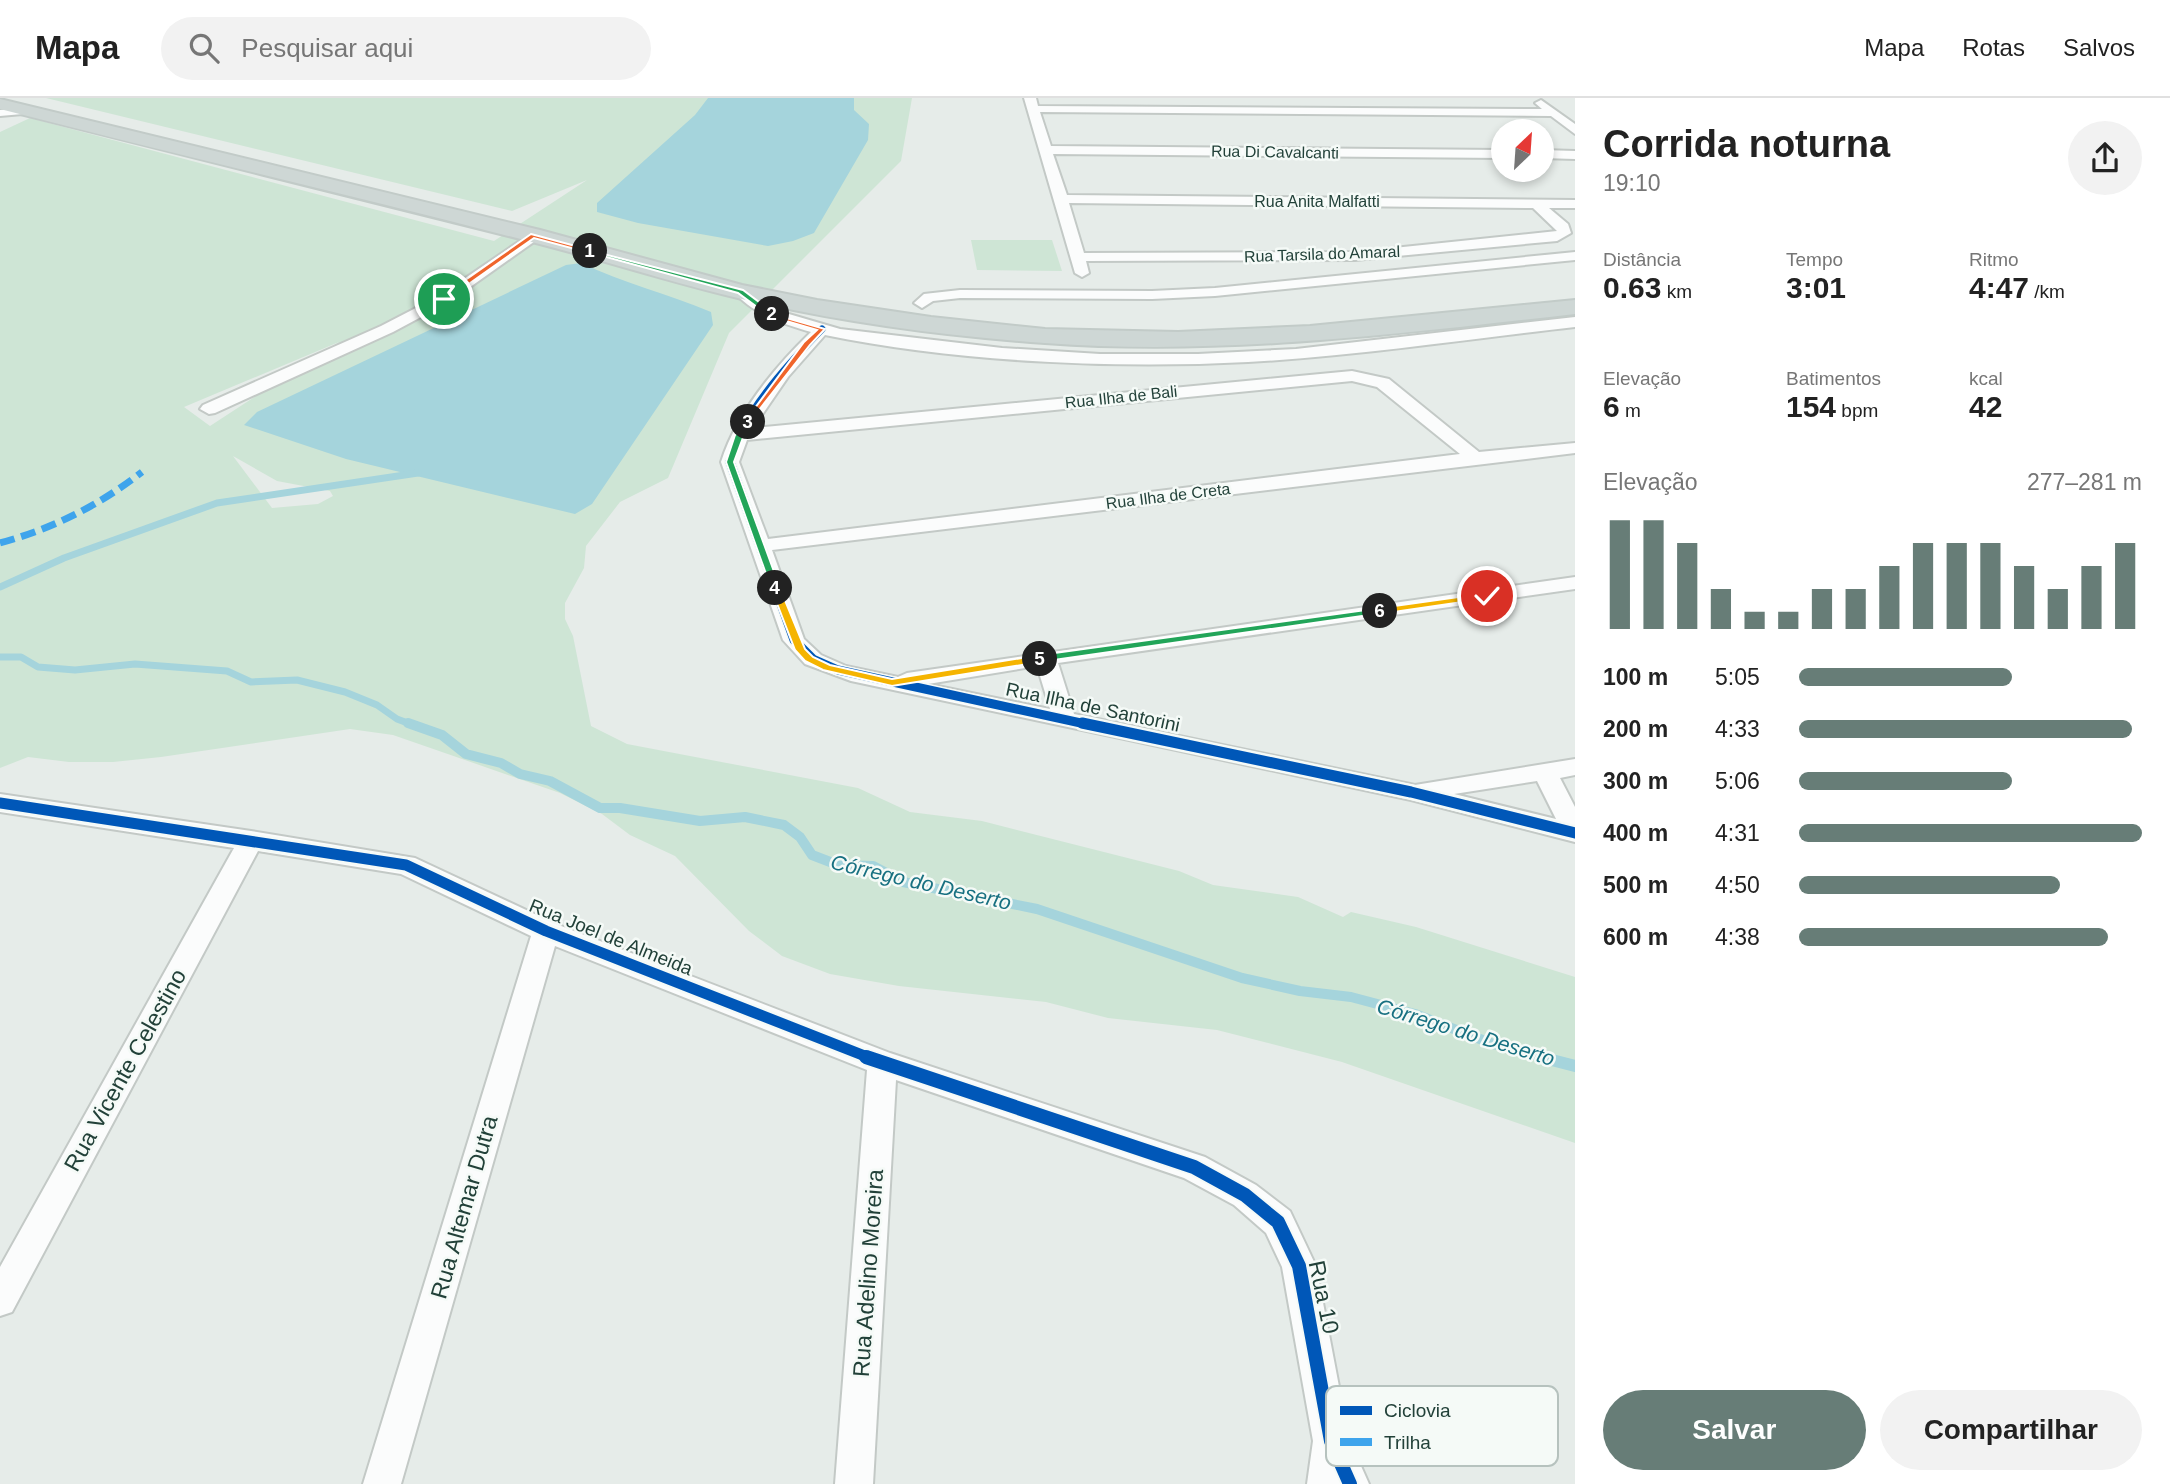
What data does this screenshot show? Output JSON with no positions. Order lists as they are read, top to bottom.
{
  "streets": {
    "street": [
      "Rua Di Cavalcanti",
      "Rua Anita Malfatti",
      "Rua Tarsila do Amaral",
      "Rua Ilha de Bali",
      "Rua Ilha de Creta",
      "Rua Ilha de Santorini",
      "Rua Joel de Almeida",
      "Rua Vicente Celestino",
      "Rua Altemar Dutra",
      "Rua Adelino Moreira",
      "Rua 10"
    ]
  },
  "crossings": [
    ["Rua Anita Malfatti", "Rua Tarsila do Amaral"],
    ["Rua Ilha de Bali", "Rua Ilha de Creta"],
    ["Rua Ilha de Bali", "Rua Ilha de Santorini"],
    ["Rua Ilha de Creta", "Rua Ilha de Santorini"],
    ["Rua Joel de Almeida", "Rua Vicente Celestino"],
    ["Rua Joel de Almeida", "Rua Altemar Dutra"],
    ["Rua Joel de Almeida", "Rua Adelino Moreira"],
    ["Rua Joel de Almeida", "Rua 10"]
  ],
  "water": ["Córrego do Deserto"],
  "legend": ["Ciclovia", "Trilha"],
  "north": "top right",
  "page": {
    "header": "Mapa",
    "search": "Pesquisar aqui",
    "nav": ["Mapa", "Rotas", "Salvos"],
    "heading": ["Corrida noturna", "19:10"],
    "stats": [
      ["Distância", "0.63 km"],
      ["Tempo", "3:01"],
      ["Ritmo", "4:47 /km"],
      ["Elevação", "6 m"],
      ["Batimentos", "154 bpm"],
      ["kcal", "42"]
    ],
    "pins": [
      "1",
      "2",
      "3",
      "4",
      "6",
      "5"
    ],
    "chart": ["Elevação", "277–281 m"],
    "list": [
      {
        "name": "100 m",
        "note": "5:05"
      },
      {
        "name": "200 m",
        "note": "4:33"
      },
      {
        "name": "300 m",
        "note": "5:06"
      },
      {
        "name": "400 m",
        "note": "4:31"
      },
      {
        "name": "500 m",
        "note": "4:50"
      },
      {
        "name": "600 m",
        "note": "4:38"
      }
    ],
    "buttons": ["Salvar", "Compartilhar"]
  }
}
